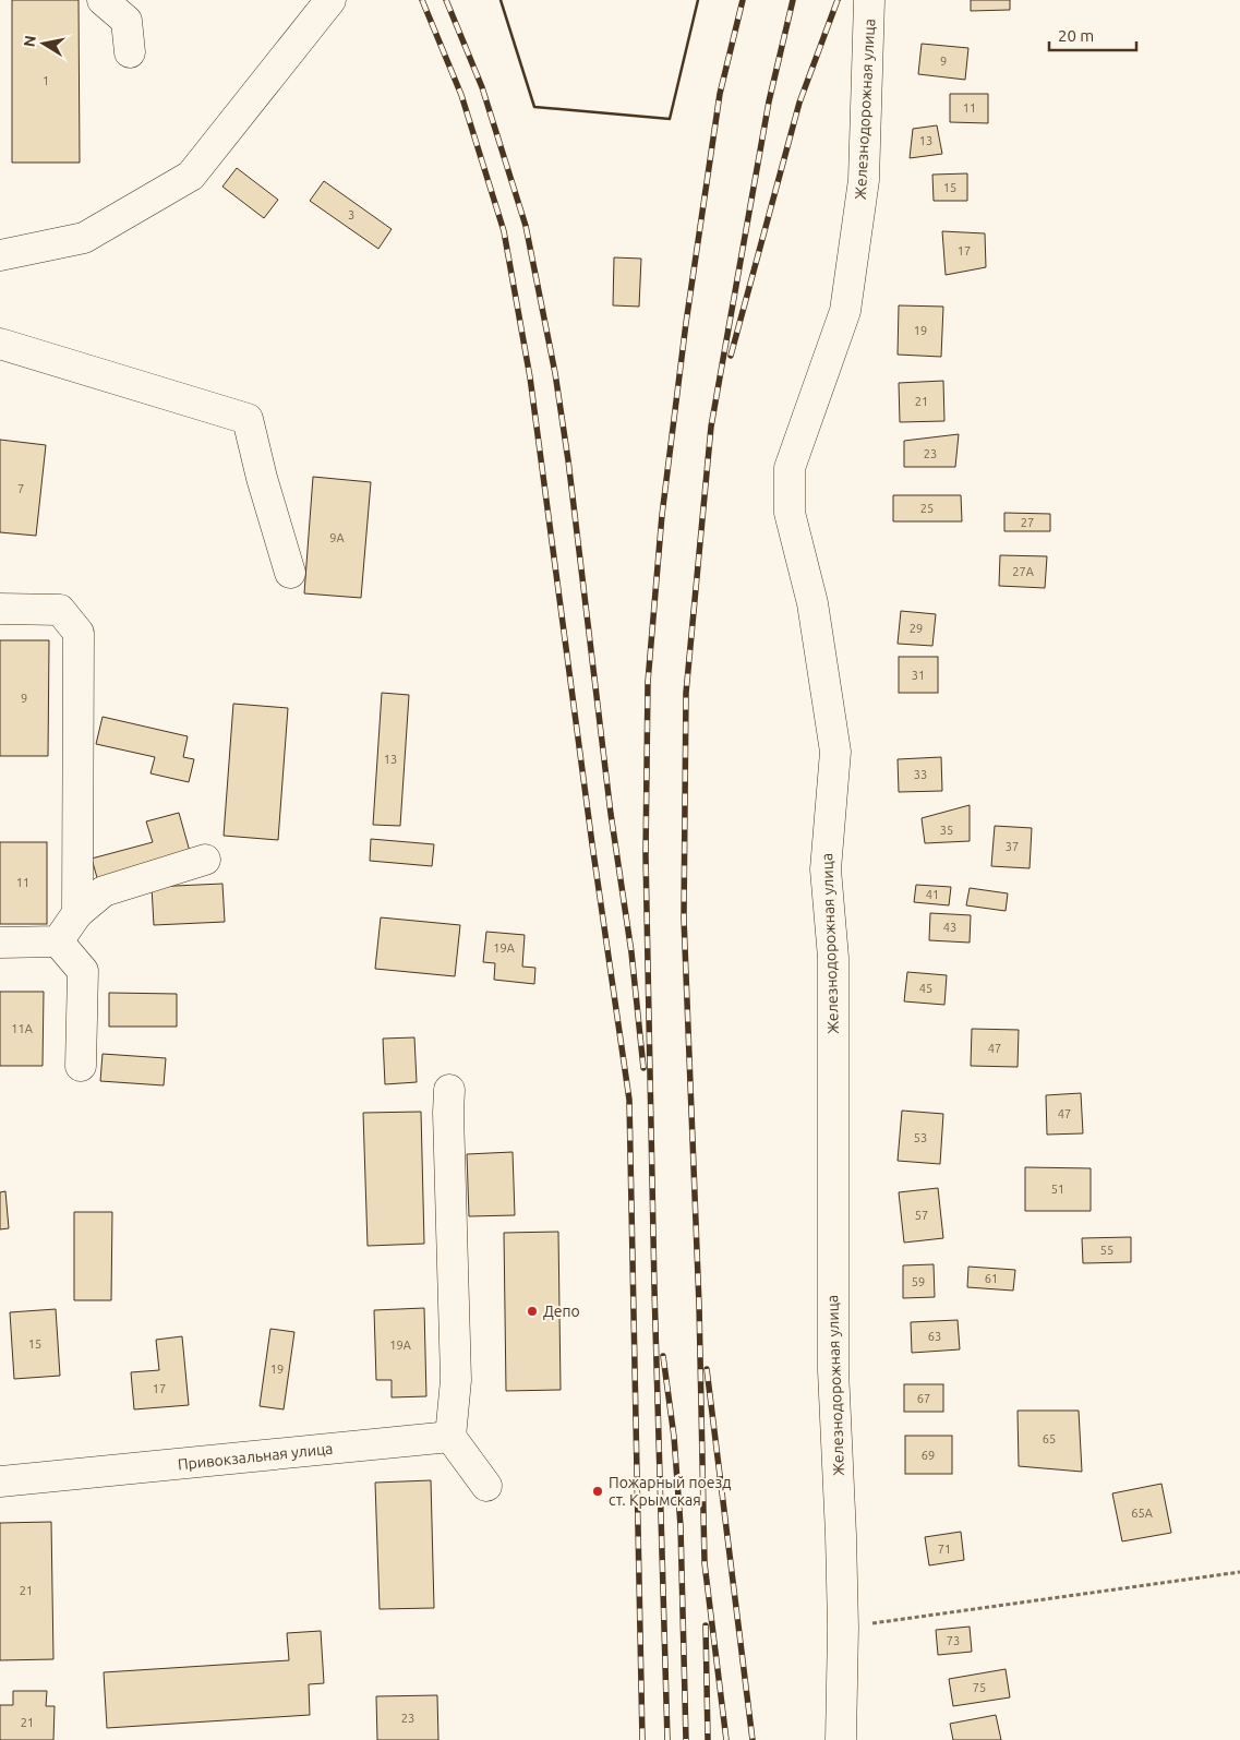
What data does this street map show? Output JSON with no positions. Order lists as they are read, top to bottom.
{
  "streets": {
    "street": ["Железнодорожная улица", "Привокзальная улица"]
  },
  "places": ["Депо", "Пожарный поезд ст. Крымская"],
  "house_numbers": [
    "9",
    "1",
    "11",
    "13",
    "15",
    "3",
    "17",
    "19",
    "21",
    "23",
    "7",
    "25",
    "27",
    "9А",
    "27А",
    "29",
    "31",
    "9",
    "13",
    "33",
    "35",
    "37",
    "11",
    "41",
    "43",
    "19А",
    "45",
    "11А",
    "47",
    "47",
    "53",
    "51",
    "57",
    "55",
    "61",
    "59",
    "63",
    "15",
    "19А",
    "19",
    "17",
    "67",
    "65",
    "69",
    "65А",
    "71",
    "21",
    "73",
    "75",
    "23",
    "21"
  ],
  "scale_bar": "20 m",
  "north": "left"
}
